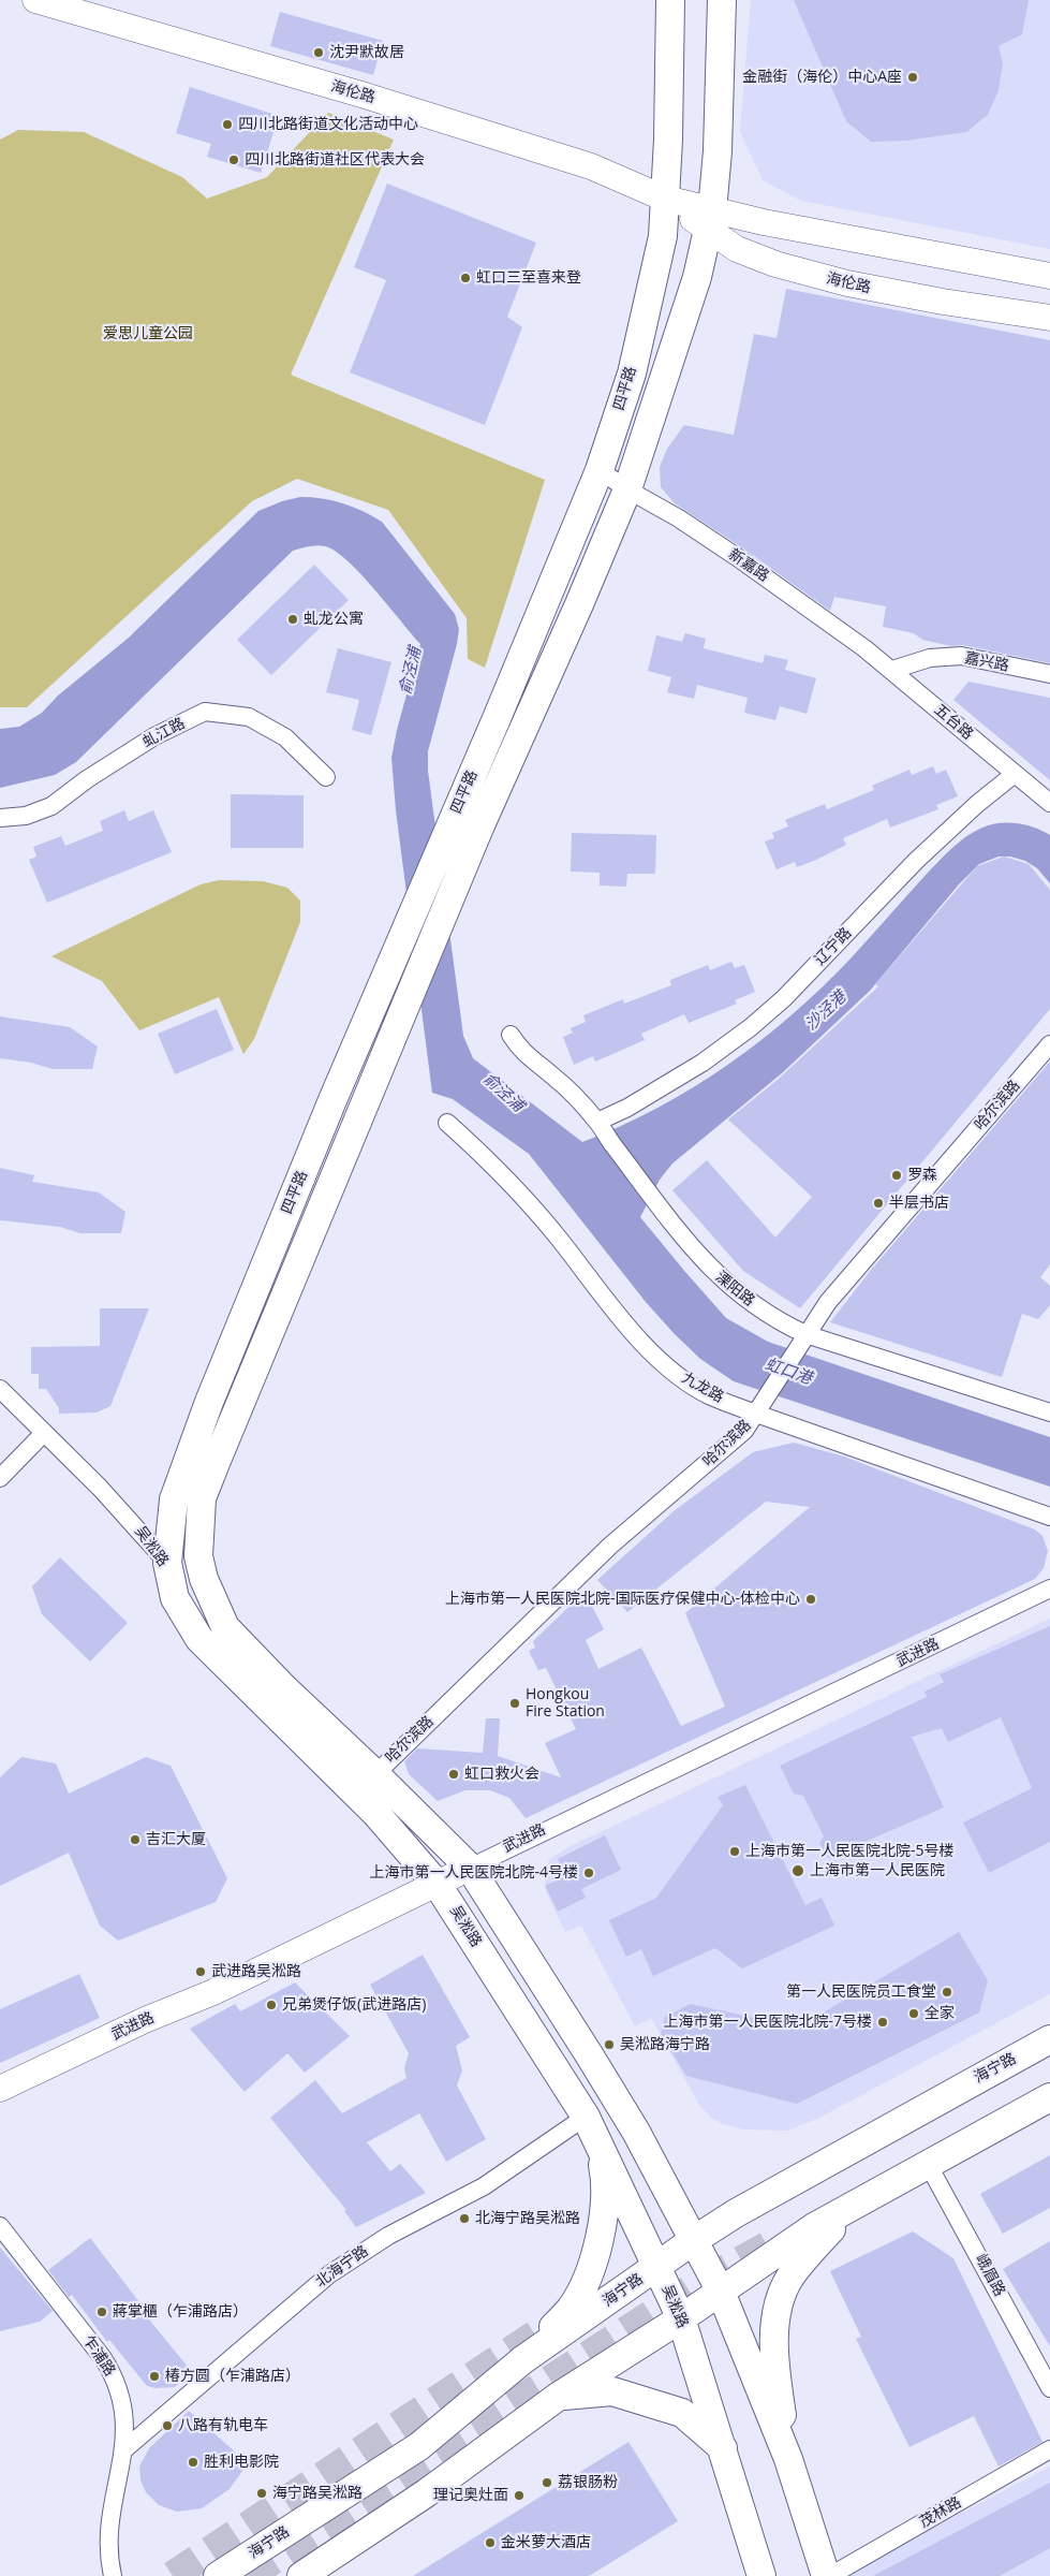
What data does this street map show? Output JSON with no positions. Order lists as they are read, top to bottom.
{
  "streets": {
    "main road": ["四平路", "吴淞路", "海宁路"],
    "street": [
      "海伦路",
      "新嘉路",
      "嘉兴路",
      "五台路",
      "虬江路",
      "辽宁路",
      "哈尔滨路",
      "溧阳路",
      "九龙路",
      "武进路",
      "北海宁路",
      "峨眉路",
      "乍浦路",
      "茂林路"
    ]
  },
  "crossings": [
    ["海伦路", "四平路"],
    ["四平路", "新嘉路"],
    ["四平路", "哈尔滨路"],
    ["四平路", "吴淞路"],
    ["新嘉路", "嘉兴路"],
    ["新嘉路", "五台路"],
    ["嘉兴路", "五台路"],
    ["五台路", "辽宁路"],
    ["辽宁路", "溧阳路"],
    ["哈尔滨路", "溧阳路"],
    ["哈尔滨路", "九龙路"],
    ["吴淞路", "武进路"],
    ["吴淞路", "海宁路"],
    ["吴淞路", "北海宁路"],
    ["北海宁路", "乍浦路"]
  ],
  "water": ["俞泾浦", "沙泾港", "虹口港"],
  "parks": ["爱思儿童公园"],
  "places": [
    "沈尹默故居",
    "金融街（海伦）中心A座",
    "四川北路街道文化活动中心",
    "四川北路街道社区代表大会",
    "虹口三至喜来登",
    "虬龙公寓",
    "罗森",
    "半层书店",
    "上海市第一人民医院北院-国际医疗保健中心-体检中心",
    "Hongkou Fire Station",
    "虹口救火会",
    "吉汇大厦",
    "上海市第一人民医院北院-5号楼",
    "上海市第一人民医院",
    "上海市第一人民医院北院-4号楼",
    "武进路吴淞路",
    "第一人民医院员工食堂",
    "兄弟煲仔饭(武进路店)",
    "全家",
    "上海市第一人民医院北院-7号楼",
    "吴淞路海宁路",
    "北海宁路吴淞路",
    "蔣掌櫃（乍浦路店）",
    "椿方圆（乍浦路店）",
    "八路有轨电车",
    "胜利电影院",
    "荔银肠粉",
    "海宁路吴淞路",
    "理记奥灶面",
    "金米萝大酒店"
  ]
}
